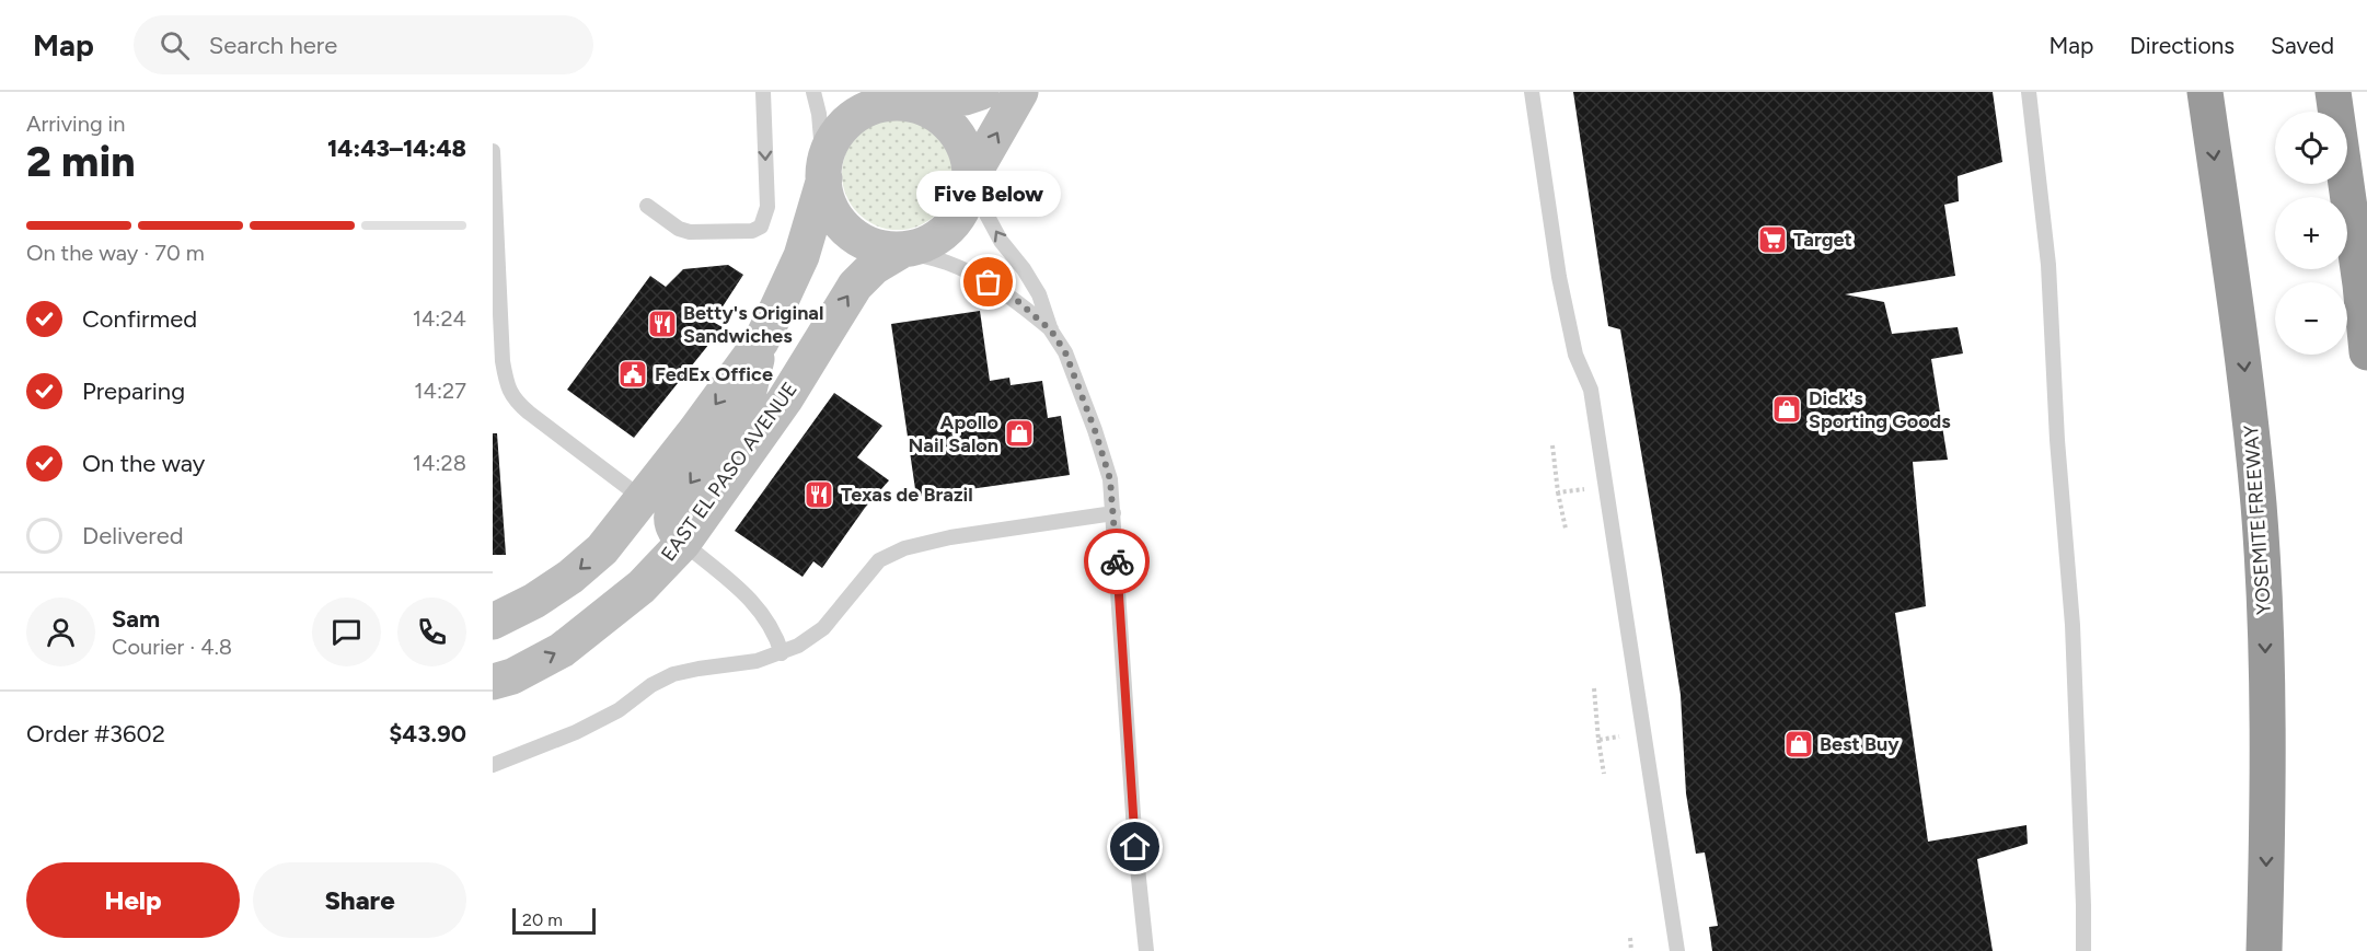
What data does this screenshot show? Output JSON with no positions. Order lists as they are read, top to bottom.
{
  "streets": {
    "highway": ["YOSEMITE FREEWAY"],
    "street": ["EAST EL PASO AVENUE"]
  },
  "places": {
    "supermarket": ["Target"],
    "other": ["Five Below"],
    "restaurant": ["Betty's Original Sandwiches", "Texas de Brazil"],
    "public building": ["FedEx Office"],
    "shop": ["Dick's Sporting Goods", "Apollo Nail Salon", "Best Buy"]
  },
  "scale_bar": "20 m",
  "page": {
    "header": "Map",
    "search": "Search here",
    "nav": ["Map", "Directions", "Saved"],
    "heading": ["2 min", "Arriving in", "14:43–14:48"],
    "panel": [
      "Sam",
      "Courier · 4.8",
      "Order #3602",
      "$43.90"
    ],
    "map_buttons": ["+", "−"],
    "bubble": "Five Below",
    "bar": "On the way · 70 m",
    "list": [
      ["Confirmed", "14:24"],
      ["Preparing", "14:27"],
      ["On the way", "14:28"],
      "Delivered"
    ],
    "buttons": ["Help", "Share"],
    "scale": "20 m"
  }
}
